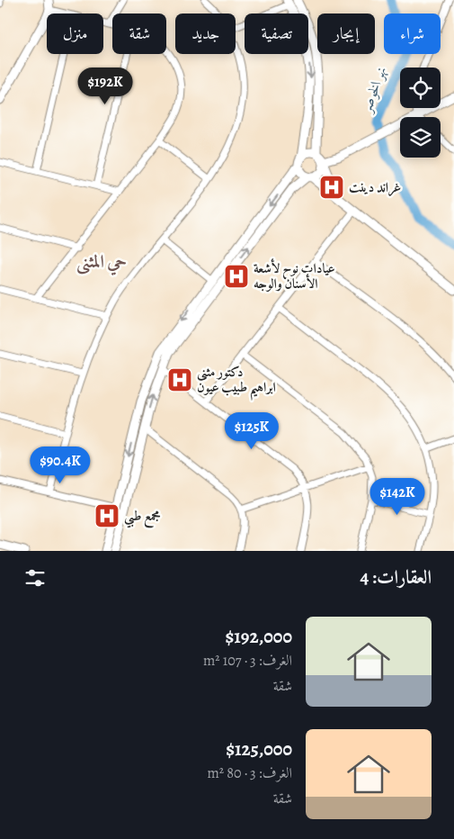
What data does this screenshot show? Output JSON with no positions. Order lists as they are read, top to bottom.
{
  "districts": ["حي المثنى"],
  "water": ["نهر الخوصر"],
  "places": {
    "hospital": [
      "غراند دينت",
      "عيادات نوح لأشعة الأسنان والوجه",
      "دكتور مثنى ابراهيم طبيب عيون",
      "مجمع طبي"
    ]
  },
  "page": {
    "chip": [
      "شراء",
      "إيجار",
      "تصفية",
      "جديد",
      "شقة",
      "منزل"
    ],
    "price": [
      "$192K",
      "$125K",
      "$90.4K",
      "$142K"
    ],
    "heading": "العقارات: 4",
    "list": [
      {
        "name": "$192,000",
        "note": "الغرف: 3 · 107 m² · شقة"
      },
      {
        "name": "$125,000",
        "note": "الغرف: 3 · 80 m² · شقة"
      }
    ]
  }
}
